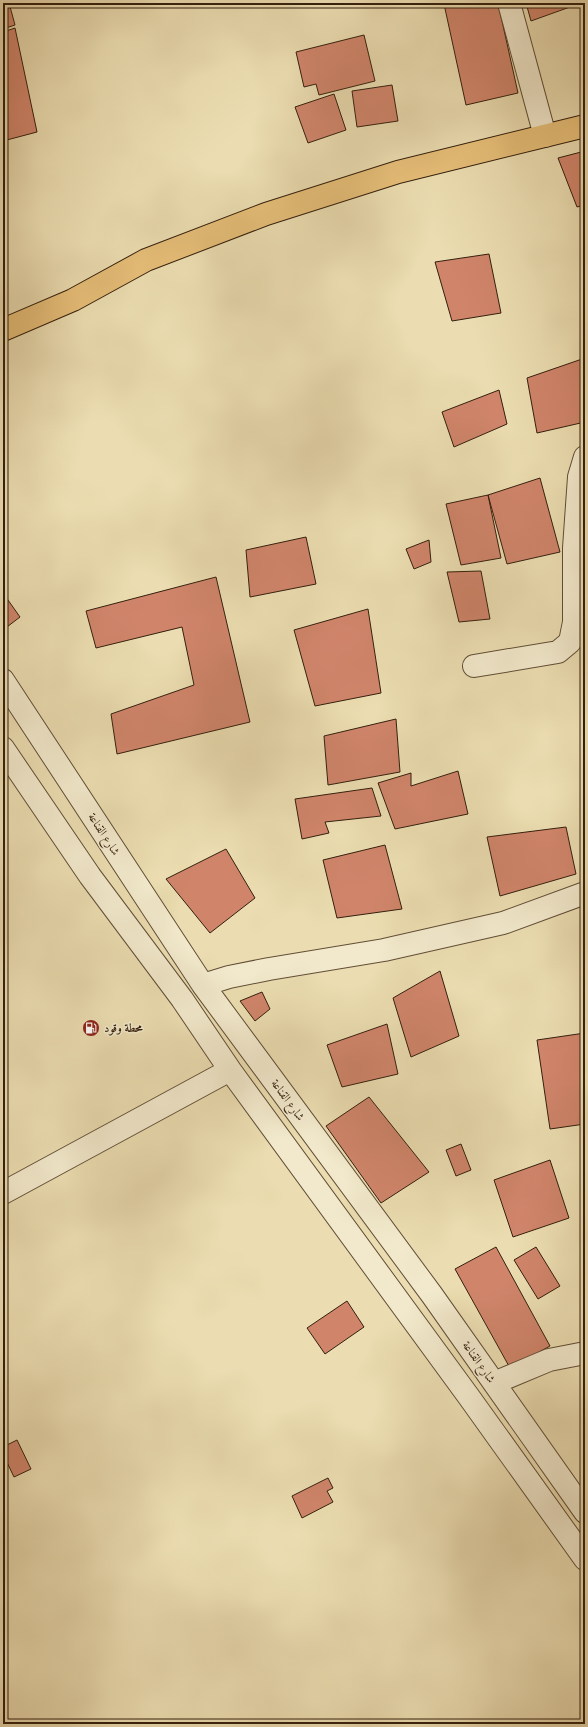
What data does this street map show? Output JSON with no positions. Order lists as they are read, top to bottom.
{
  "streets": {
    "street": ["شارع القناعة"]
  },
  "places": {
    "fuel station": ["محطة وقود"]
  }
}
